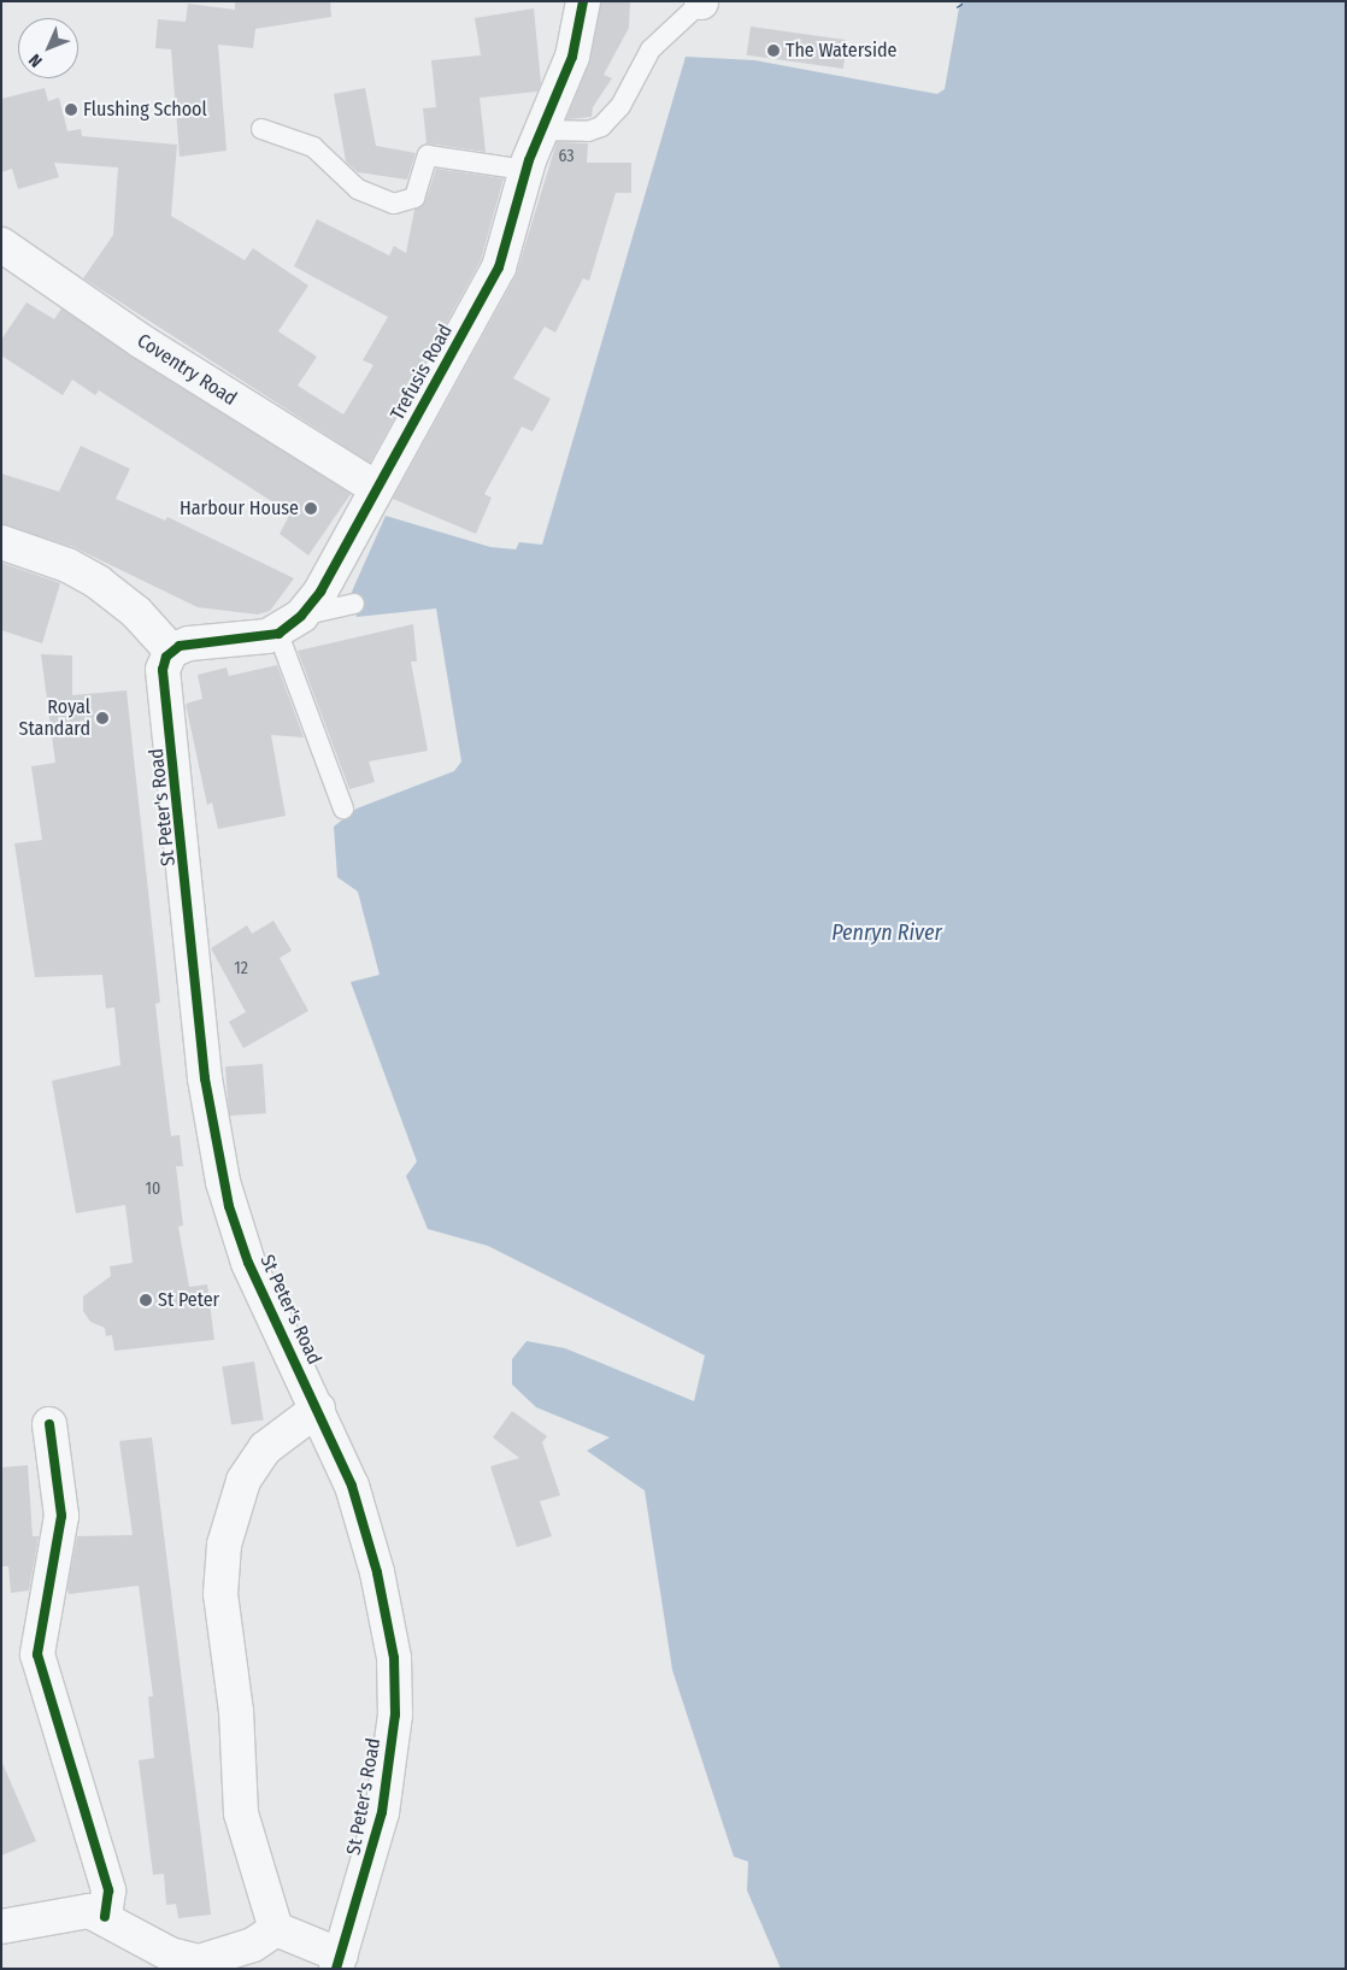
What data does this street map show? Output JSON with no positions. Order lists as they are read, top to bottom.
{
  "streets": {
    "street": ["Coventry Road", "Trefusis Road", "St Peter's Road"]
  },
  "crossings": [
    ["Coventry Road", "Trefusis Road"]
  ],
  "water": ["Penryn River"],
  "places": [
    "The Waterside",
    "Flushing School",
    "Harbour House",
    "Royal Standard",
    "St Peter"
  ],
  "house_numbers": ["63", "12", "10"],
  "north": "bottom left"
}
